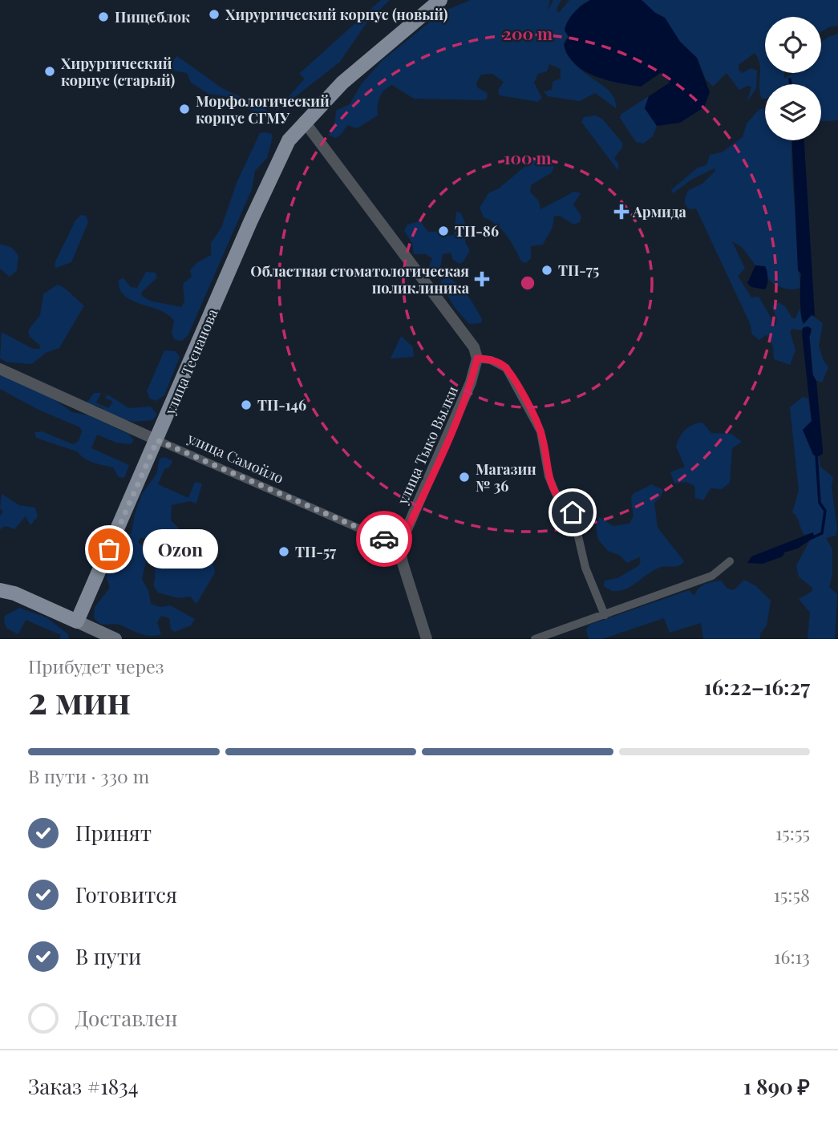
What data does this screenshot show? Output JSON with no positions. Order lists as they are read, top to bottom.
{
  "streets": {
    "main road": ["улица Теснанова"],
    "street": ["улица Тыко Вылки", "улица Самойло"]
  },
  "crossings": [
    ["улица Теснанова", "улица Самойло"],
    ["улица Тыко Вылки", "улица Самойло"]
  ],
  "places": {
    "other": [
      "Хирургический корпус (новый)",
      "Пищеблок",
      "Хирургический корпус (старый)",
      "Морфологический корпус СГМУ",
      "ТП-86",
      "ТП-75",
      "ТП-146",
      "Магазин № 36",
      "Ozon",
      "ТП-57"
    ],
    "health": ["Армида", "Областная стоматологическая поликлиника"]
  },
  "page": {
    "bubble": "Ozon",
    "heading": ["2 мин", "Прибудет через", "16:22–16:27"],
    "panel": ["Заказ #1834", "1 890 ₽"],
    "bar": "В пути · 330 m",
    "list": [
      ["Принят", "15:55"],
      ["Готовится", "15:58"],
      ["В пути", "16:13"],
      "Доставлен"
    ]
  },
  "rings": ["200 m", "100 m"]
}
